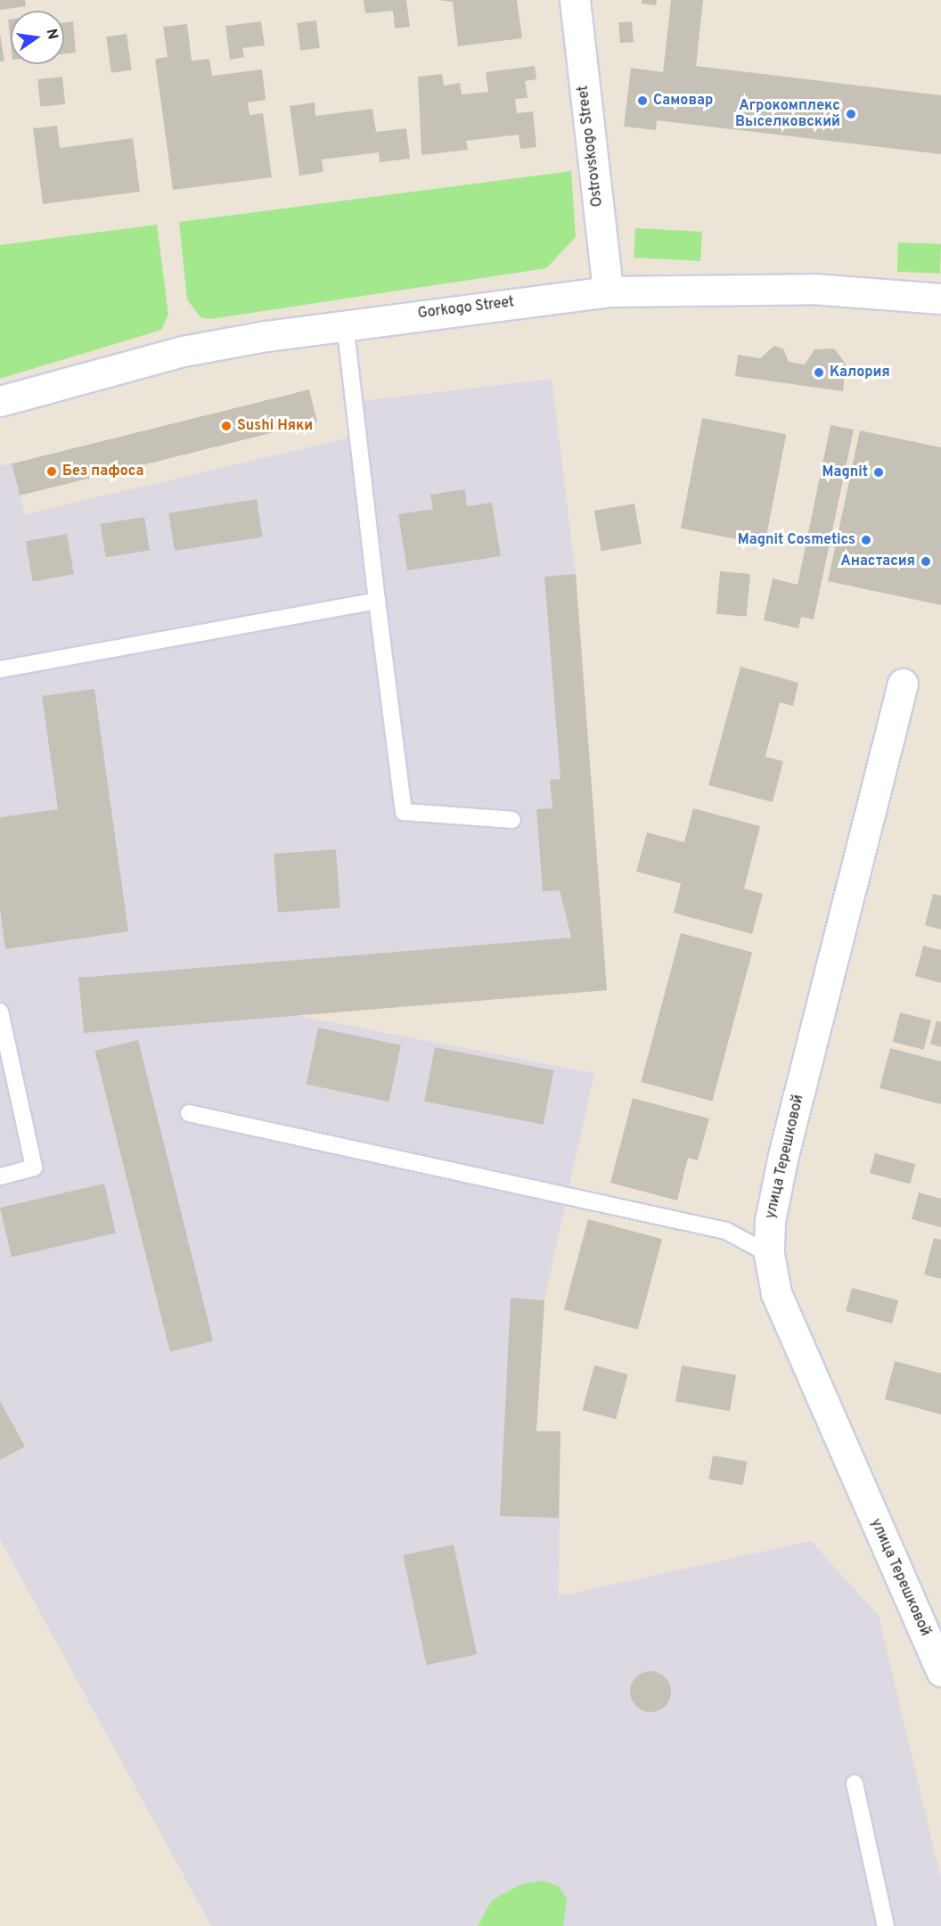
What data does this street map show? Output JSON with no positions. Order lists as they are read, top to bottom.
{
  "streets": {
    "street": ["Ostrovskogo Street", "Gorkogo Street", "улица Терешковой"]
  },
  "crossings": [
    ["Ostrovskogo Street", "Gorkogo Street"]
  ],
  "places": [
    "Самовар",
    "Агрокомплекс Выселковский",
    "Калория",
    "Sushi Няки",
    "Без пафоса",
    "Magnit",
    "Magnit Cosmetics",
    "Анастасия"
  ],
  "north": "right"
}
